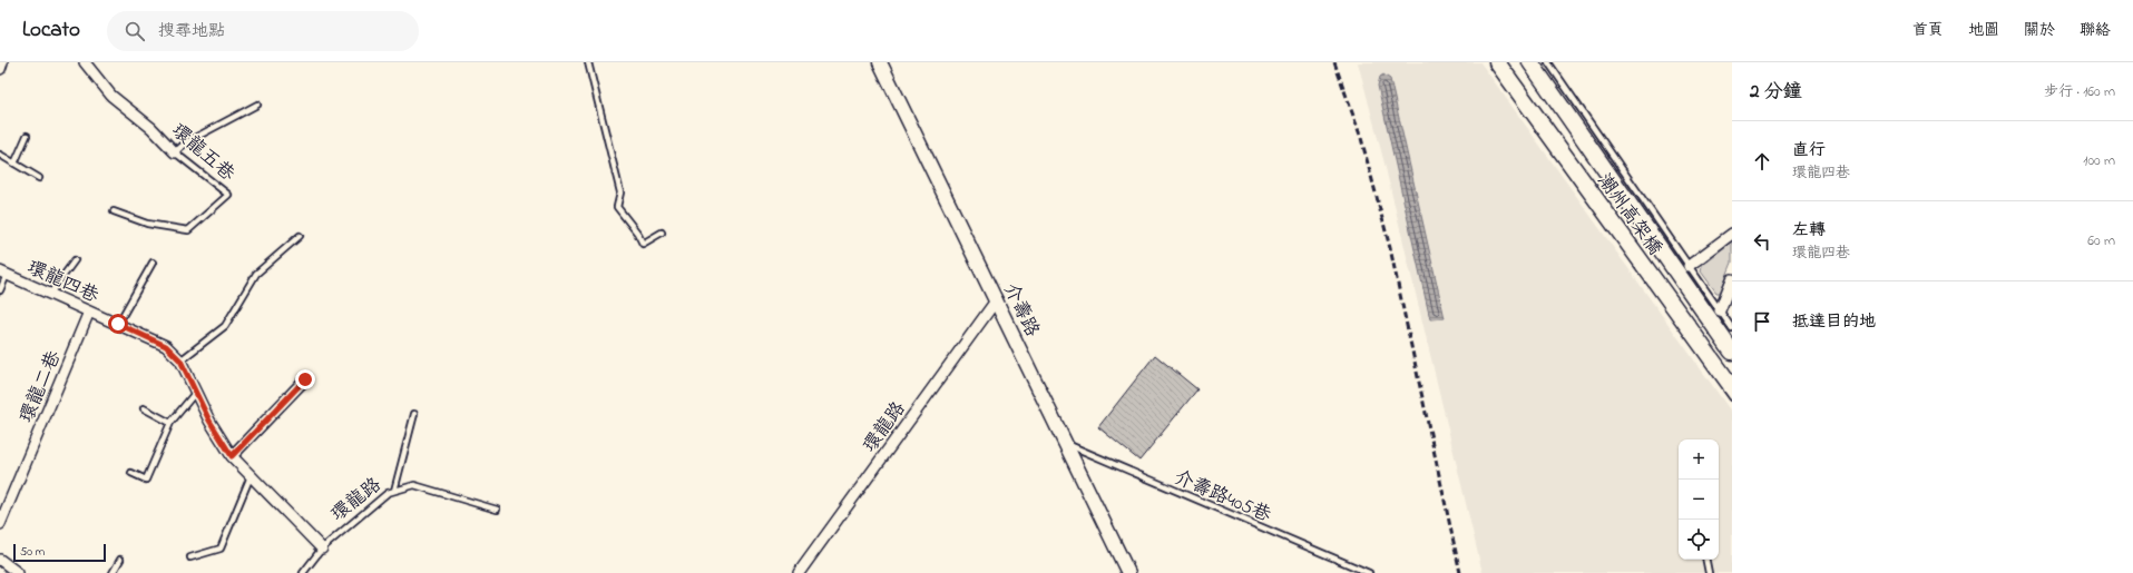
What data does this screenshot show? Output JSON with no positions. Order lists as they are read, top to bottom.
{
  "streets": {
    "main road": ["潮州高架橋", "介壽路"],
    "street": [
      "環龍五巷",
      "環龍四巷",
      "環龍二巷",
      "環龍路"
    ],
    "lane": ["介壽路405巷"]
  },
  "crossings": [
    ["環龍四巷", "環龍二巷"],
    ["環龍四巷", "環龍路"],
    ["介壽路", "環龍路"],
    ["介壽路", "介壽路405巷"]
  ],
  "scale_bar": "50 m",
  "page": {
    "header": "Locato",
    "search": "搜尋地點",
    "nav": [
      "首頁",
      "地圖",
      "關於",
      "聯絡"
    ],
    "heading": ["2 分鐘", "步行 · 160 m"],
    "list": [
      ["直行", "環龍四巷", "100 m"],
      ["左轉", "環龍四巷", "60 m"],
      "抵達目的地"
    ],
    "map_buttons": ["+", "−"],
    "scale": "50 m"
  }
}
